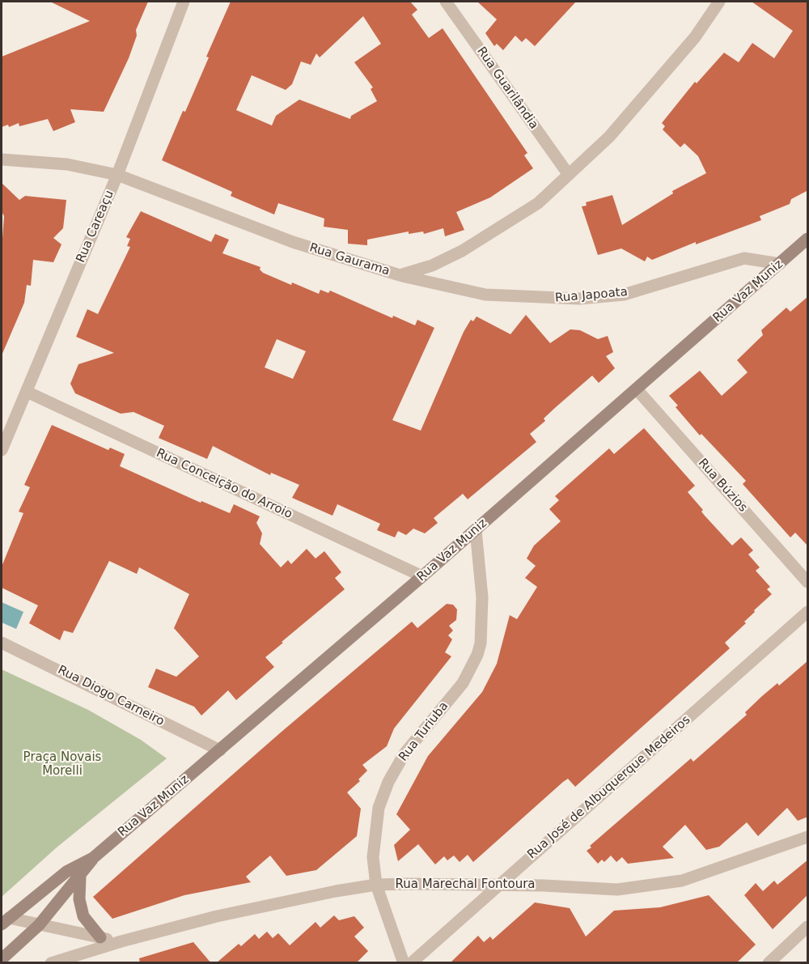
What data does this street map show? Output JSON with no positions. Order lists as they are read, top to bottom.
{
  "streets": {
    "street": [
      "Rua Guarilândia",
      "Rua Careaçu",
      "Rua Gaurama",
      "Rua Vaz Muniz",
      "Rua Japoata",
      "Rua Conceição do Arroio",
      "Rua Búzios",
      "Rua Diogo Carneiro",
      "Rua Turiuba",
      "Rua José de Albuquerque Medeiros",
      "Rua Marechal Fontoura"
    ]
  },
  "crossings": [
    ["Rua Guarilândia", "Rua Gaurama"],
    ["Rua Careaçu", "Rua Gaurama"],
    ["Rua Careaçu", "Rua Conceição do Arroio"],
    ["Rua Gaurama", "Rua Japoata"],
    ["Rua Vaz Muniz", "Rua Japoata"],
    ["Rua Vaz Muniz", "Rua Conceição do Arroio"],
    ["Rua Vaz Muniz", "Rua Búzios"],
    ["Rua Vaz Muniz", "Rua Diogo Carneiro"],
    ["Rua Vaz Muniz", "Rua Turiuba"],
    ["Rua Vaz Muniz", "Rua Marechal Fontoura"],
    ["Rua Turiuba", "Rua Marechal Fontoura"],
    ["Rua José de Albuquerque Medeiros", "Rua Marechal Fontoura"]
  ],
  "parks": ["Praça Novais Morelli"]
}
